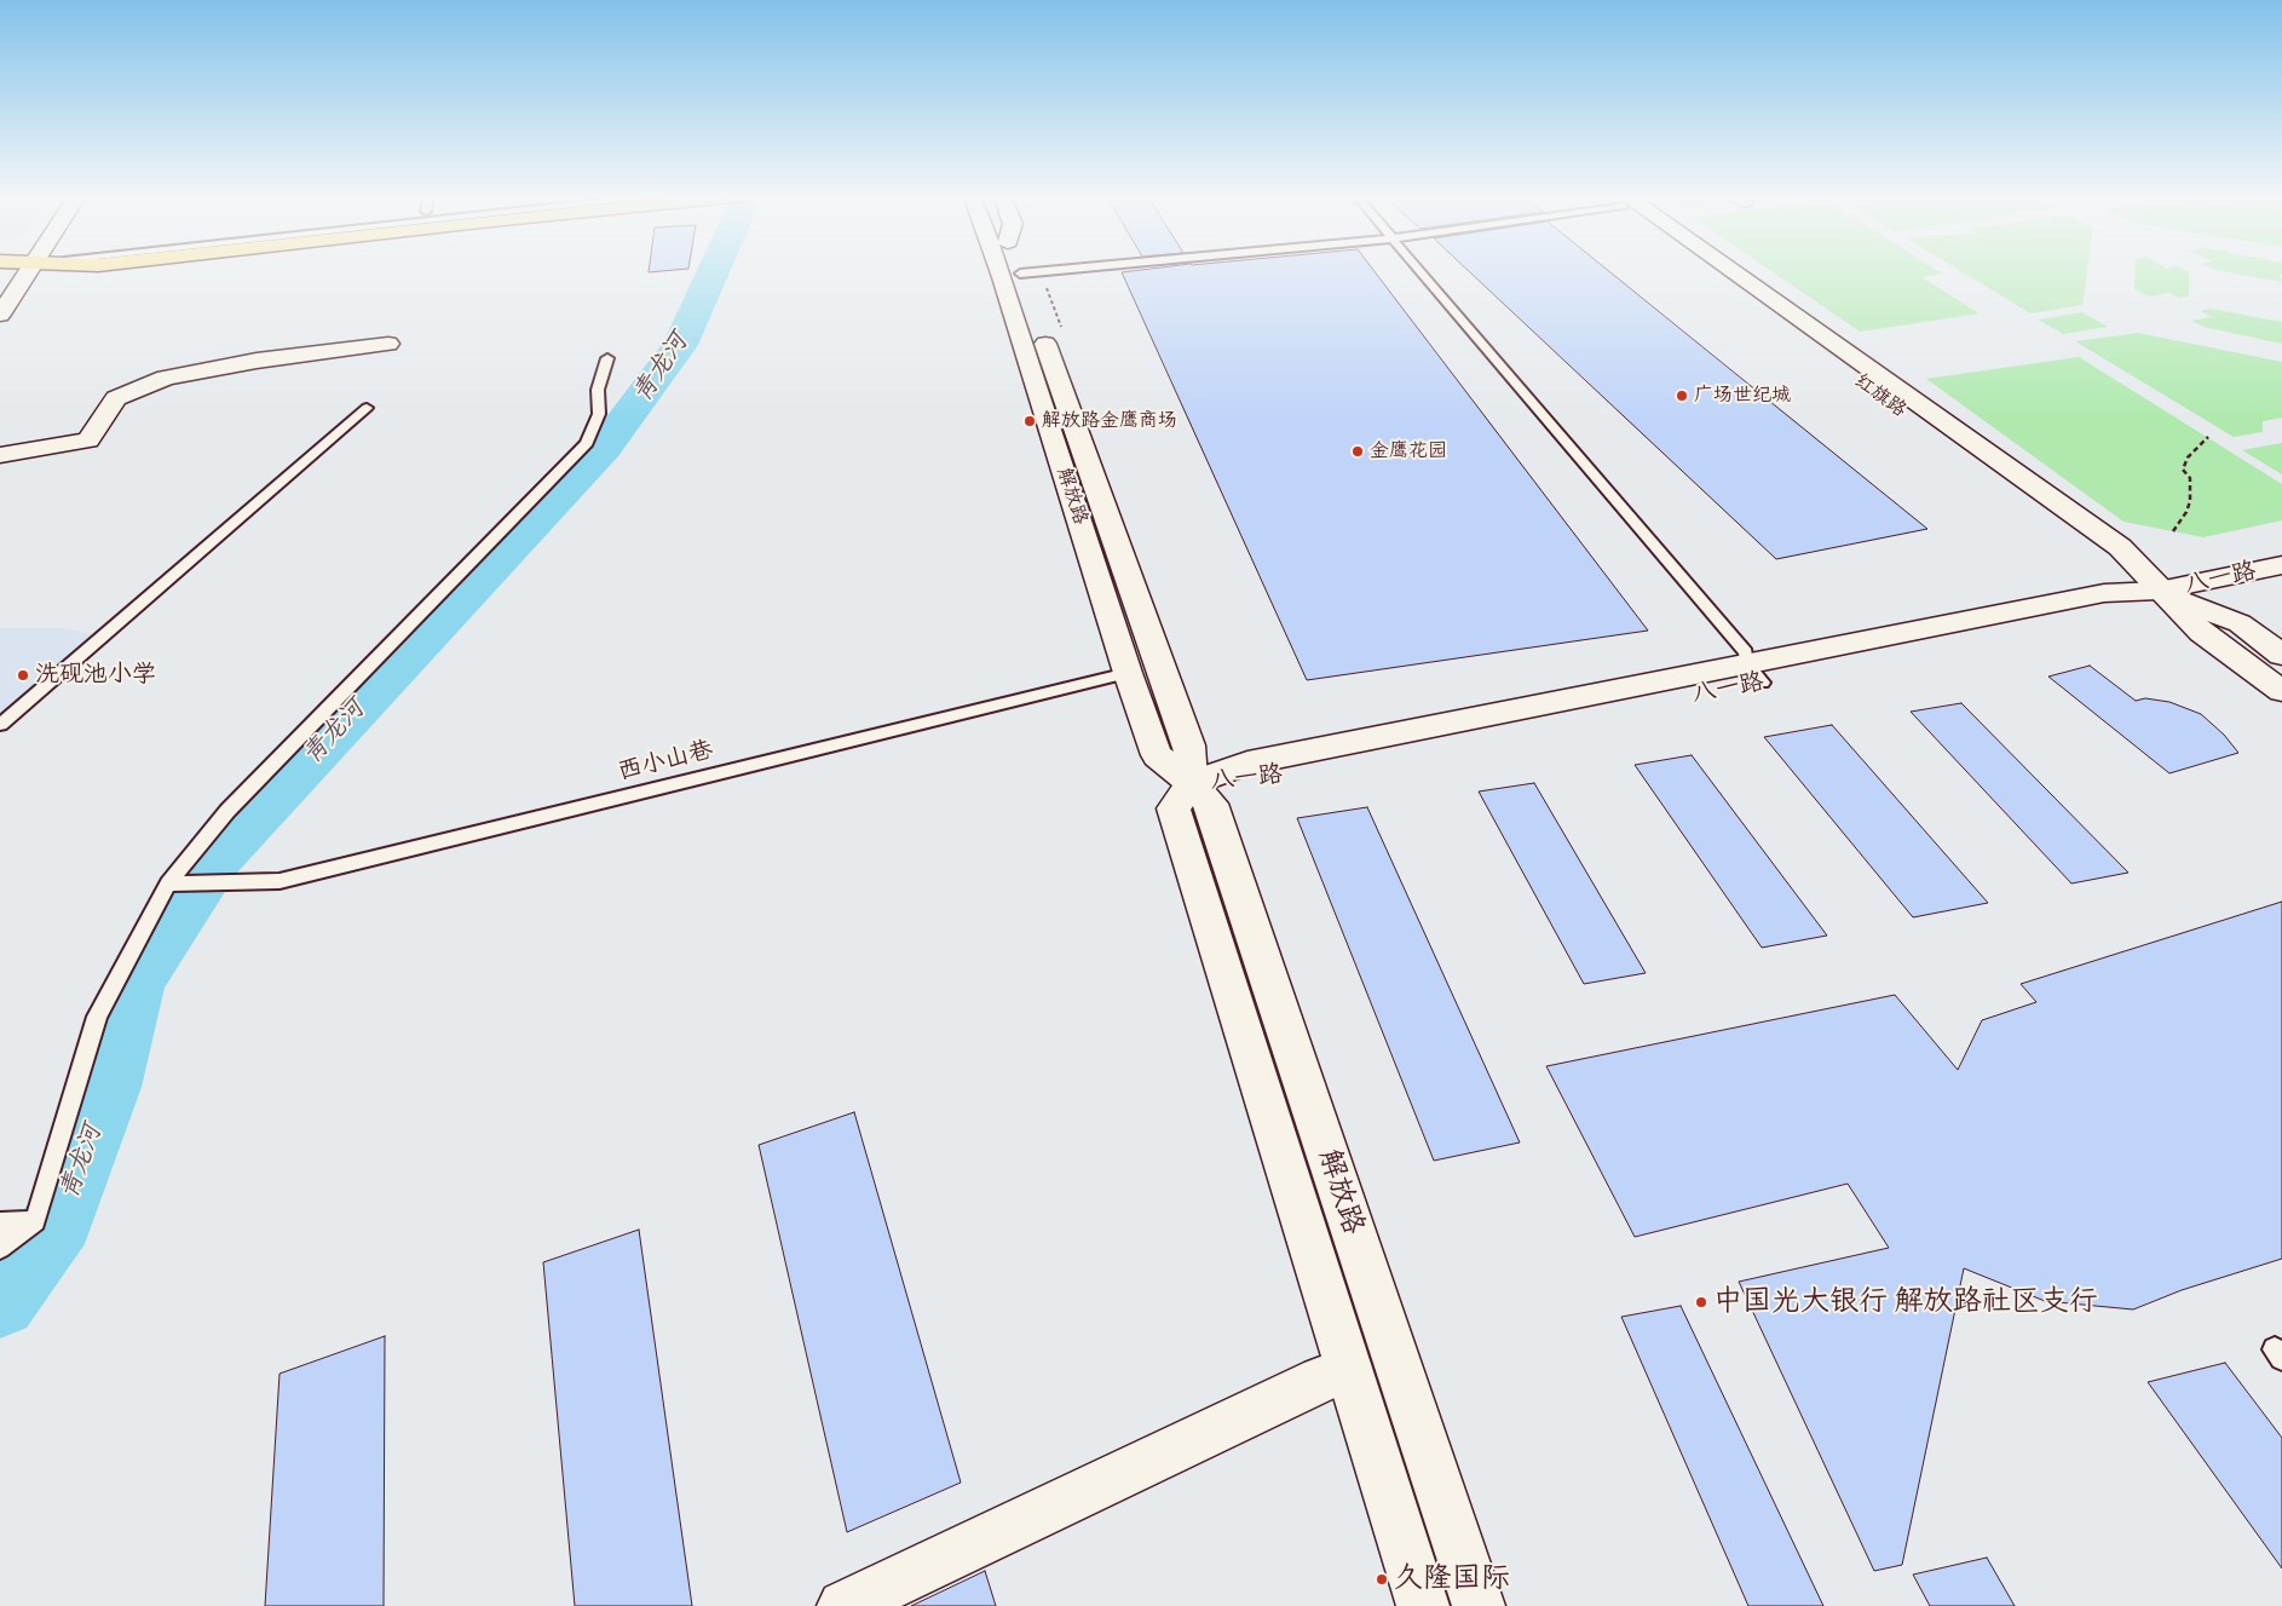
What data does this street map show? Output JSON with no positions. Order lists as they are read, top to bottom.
{
  "streets": {
    "main road": ["红旗路", "解放路", "八一路"],
    "lane": ["西小山巷"]
  },
  "crossings": [
    ["红旗路", "八一路"],
    ["解放路", "八一路"],
    ["解放路", "西小山巷"]
  ],
  "water": ["青龙河"],
  "places": [
    "广场世纪城",
    "解放路金鹰商场",
    "金鹰花园",
    "洗砚池小学",
    "中国光大银行 解放路社区支行",
    "久隆国际"
  ]
}
